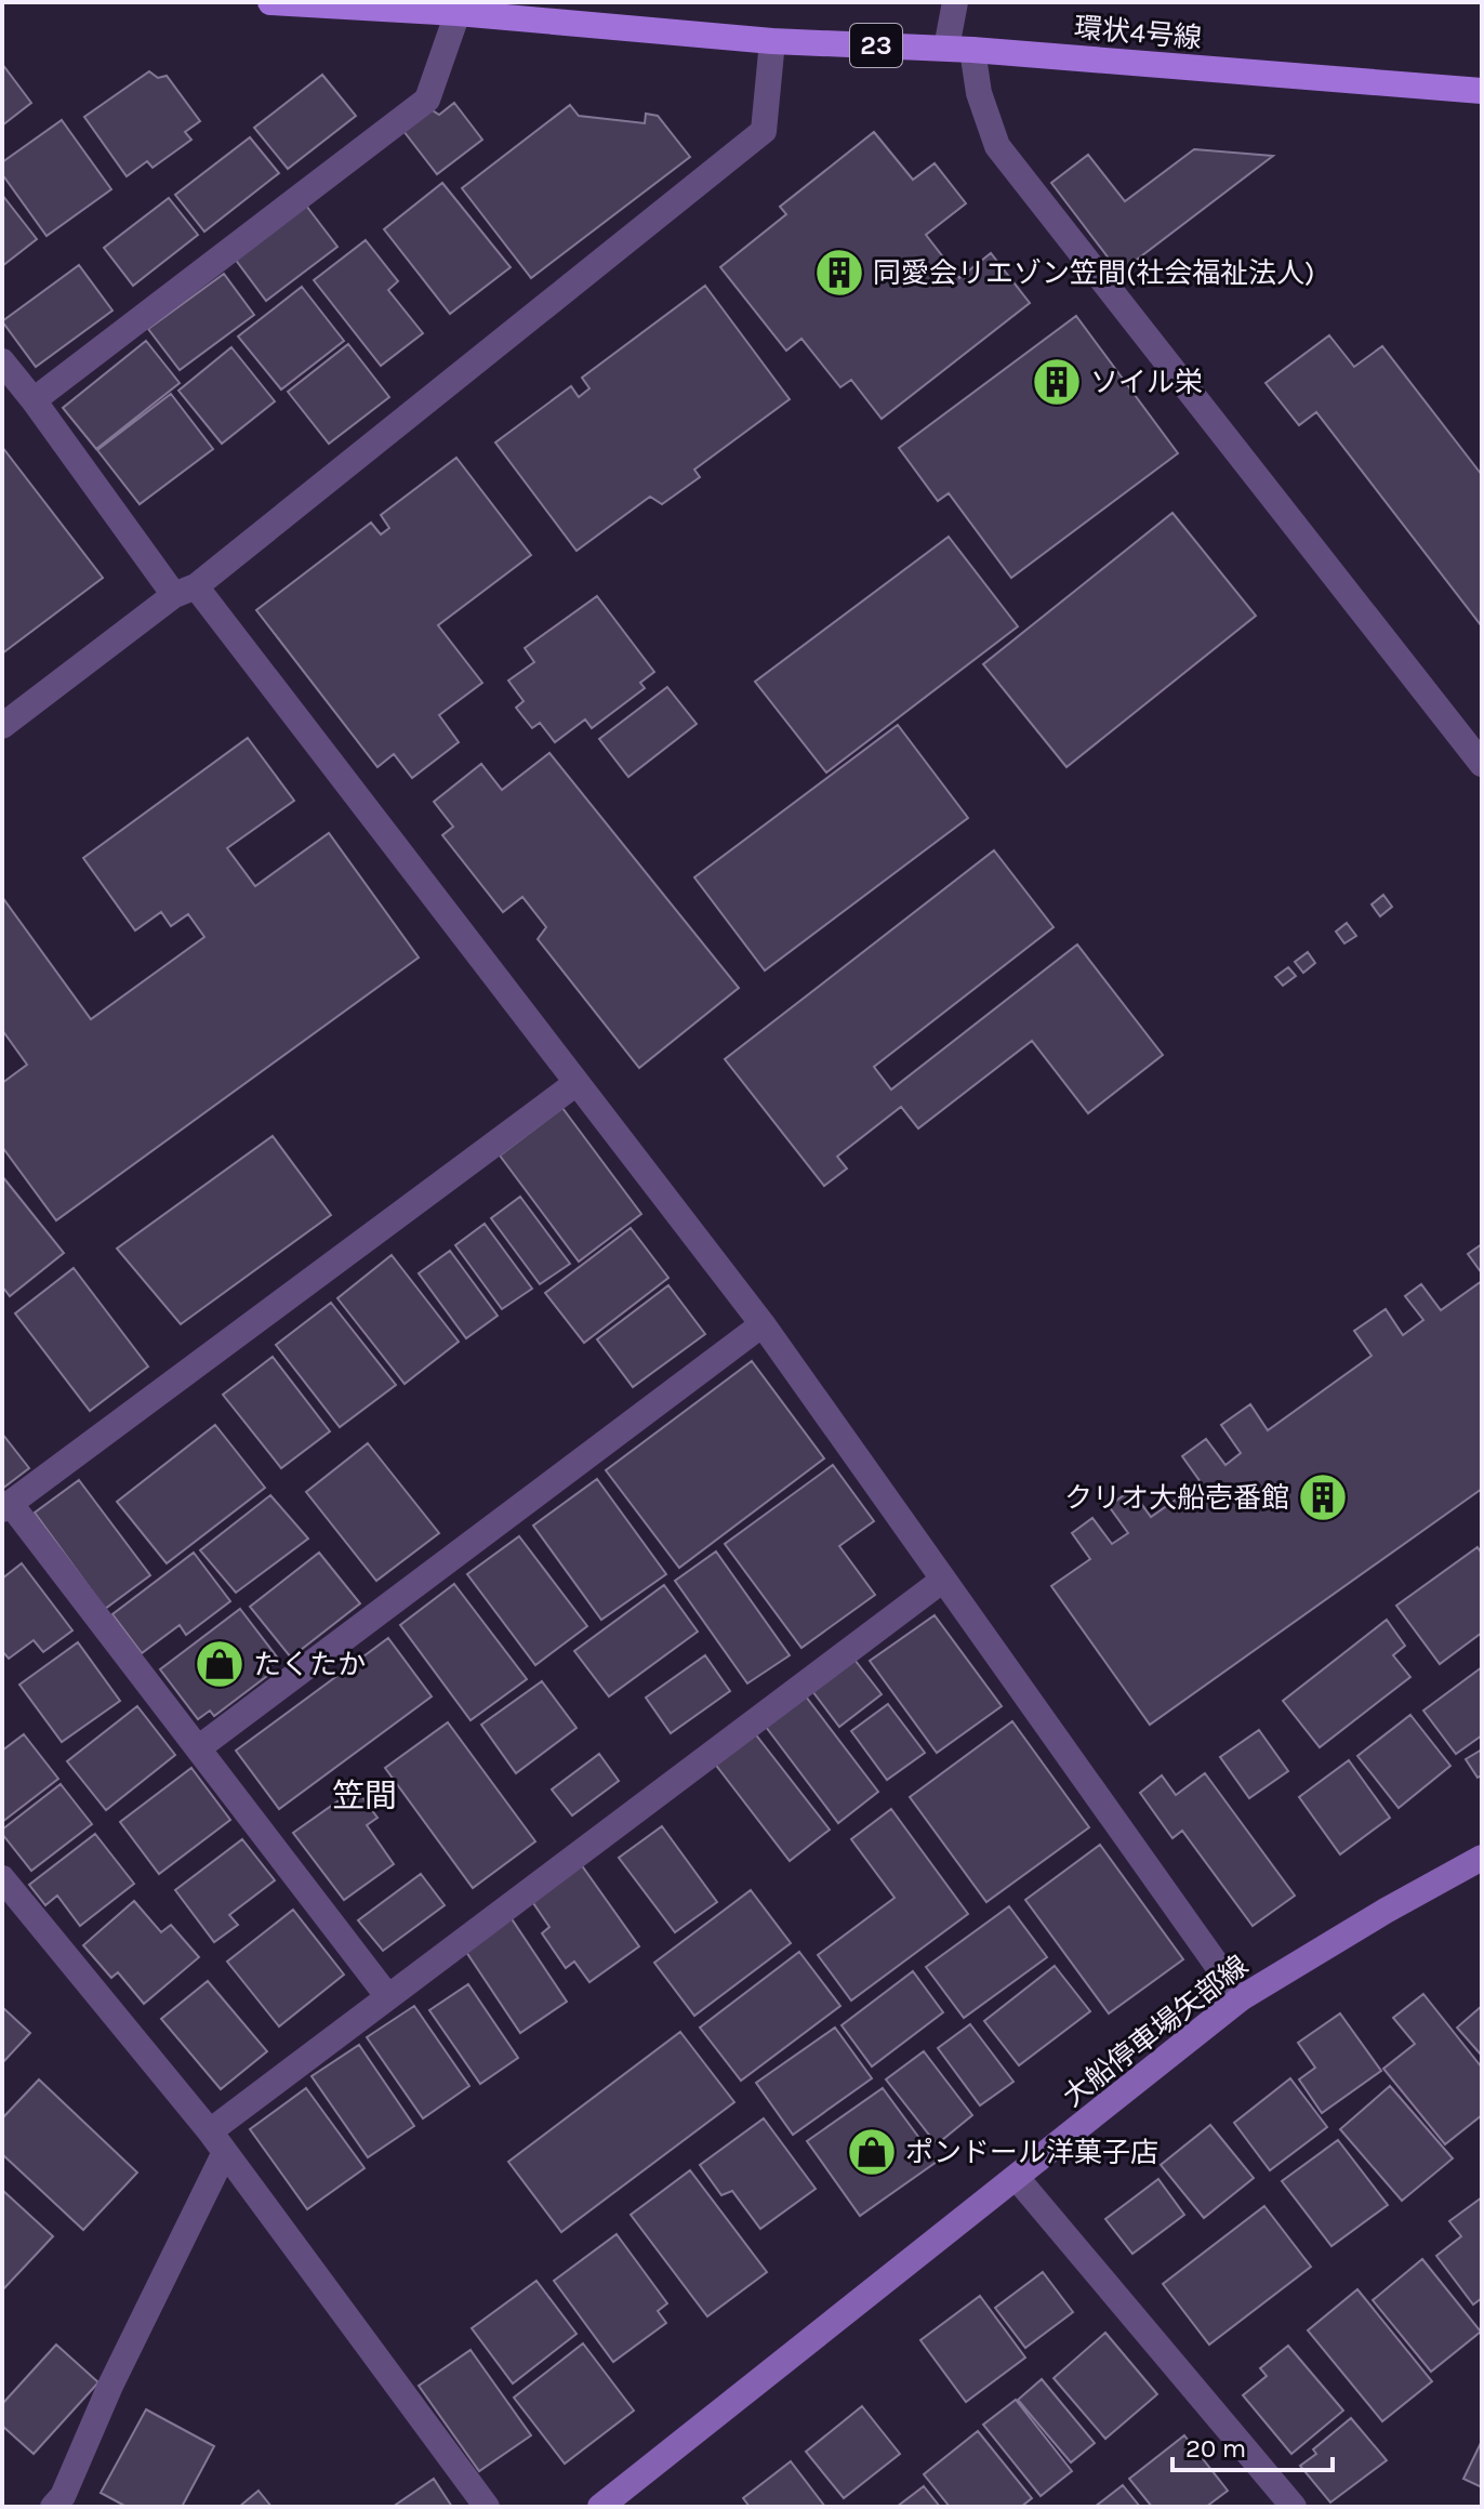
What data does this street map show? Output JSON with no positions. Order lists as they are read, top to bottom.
{
  "streets": {
    "main road": ["環状4号線", "23", "大船停車場矢部線"]
  },
  "districts": ["笠間"],
  "places": {
    "building": ["同愛会リエゾン笠間(社会福祉法人)", "ソイル栄", "クリオ大船壱番館"],
    "shop": ["たくたか", "ポンドール洋菓子店"]
  },
  "scale_bar": "20 m"
}
